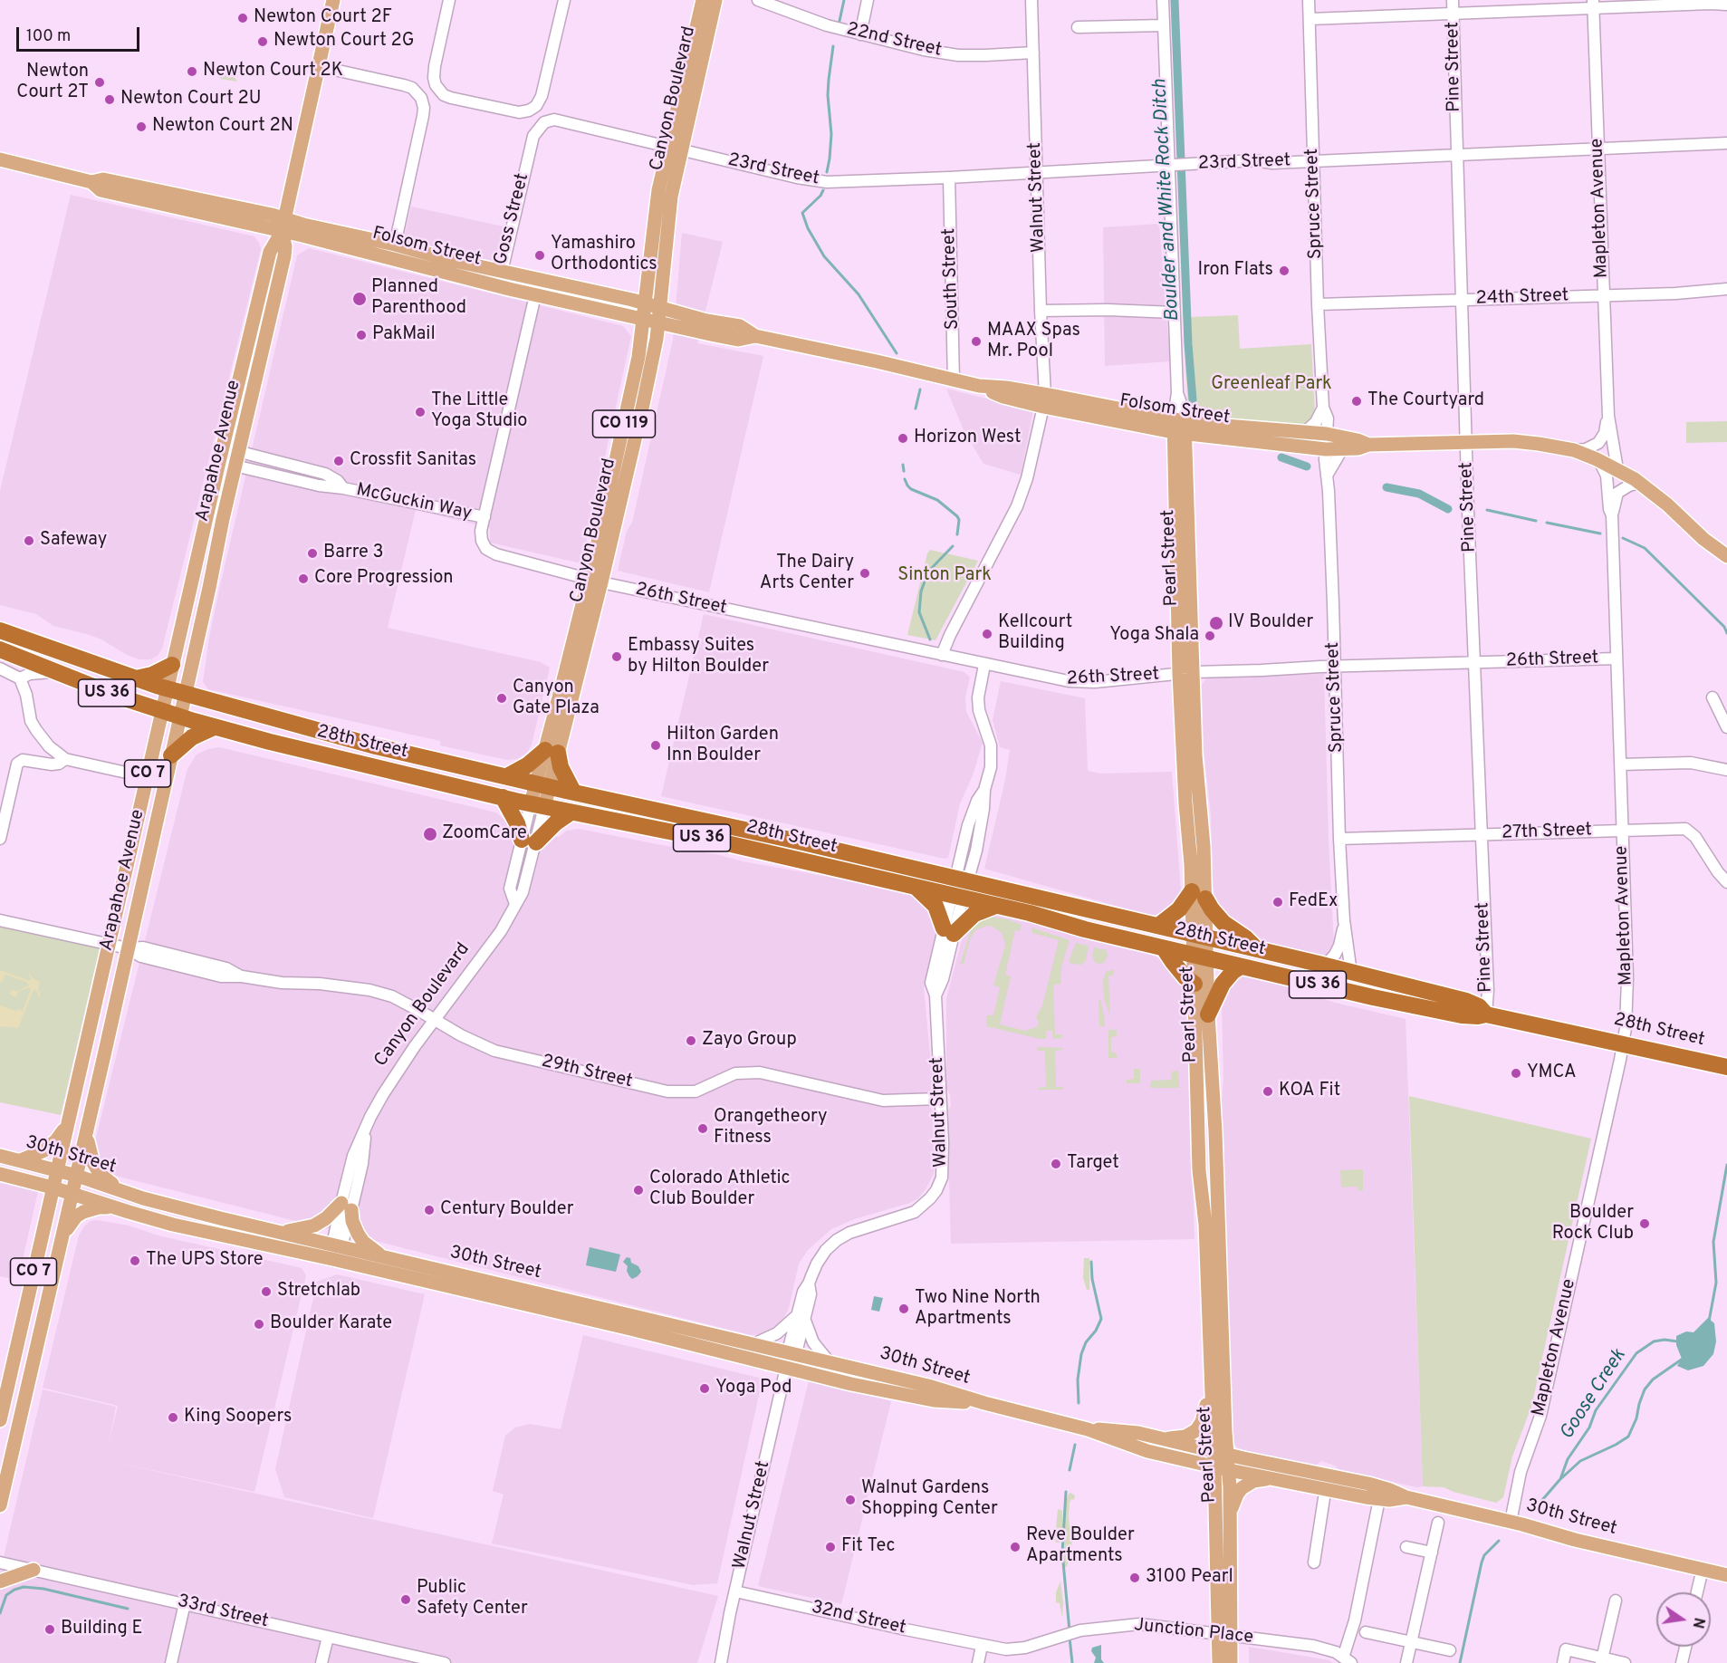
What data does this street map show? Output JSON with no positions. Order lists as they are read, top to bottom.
{
  "streets": {
    "highway": ["US 36", "28th Street"],
    "main road": [
      "Canyon Boulevard",
      "Folsom Street",
      "CO 119",
      "Arapahoe Avenue",
      "Pearl Street",
      "CO 7",
      "30th Street"
    ],
    "street": [
      "22nd Street",
      "Pine Street",
      "23rd Street",
      "Walnut Street",
      "Spruce Street",
      "Mapleton Avenue",
      "Goss Street",
      "South Street",
      "24th Street",
      "McGuckin Way",
      "26th Street",
      "27th Street",
      "29th Street",
      "33rd Street",
      "32nd Street",
      "Junction Place"
    ]
  },
  "crossings": [
    ["22nd Street", "Walnut Street"],
    ["Pine Street", "23rd Street"],
    ["Pine Street", "Folsom Street"],
    ["Pine Street", "24th Street"],
    ["Pine Street", "26th Street"],
    ["Pine Street", "28th Street"],
    ["Pine Street", "27th Street"],
    ["Canyon Boulevard", "23rd Street"],
    ["Canyon Boulevard", "Folsom Street"],
    ["Canyon Boulevard", "McGuckin Way"],
    ["Canyon Boulevard", "26th Street"],
    ["Canyon Boulevard", "28th Street"],
    ["Canyon Boulevard", "29th Street"],
    ["Canyon Boulevard", "30th Street"],
    ["23rd Street", "Walnut Street"],
    ["23rd Street", "Spruce Street"],
    ["23rd Street", "Mapleton Avenue"],
    ["23rd Street", "Goss Street"],
    ["23rd Street", "South Street"],
    ["23rd Street", "Pearl Street"],
    ["Walnut Street", "Folsom Street"],
    ["Walnut Street", "26th Street"],
    ["Walnut Street", "28th Street"],
    ["Walnut Street", "29th Street"],
    ["Walnut Street", "30th Street"],
    ["Walnut Street", "32nd Street"],
    ["Spruce Street", "Folsom Street"],
    ["Spruce Street", "24th Street"],
    ["Spruce Street", "26th Street"],
    ["Spruce Street", "28th Street"],
    ["Spruce Street", "27th Street"],
    ["Mapleton Avenue", "Folsom Street"],
    ["Mapleton Avenue", "24th Street"],
    ["Mapleton Avenue", "26th Street"],
    ["Mapleton Avenue", "28th Street"],
    ["Mapleton Avenue", "27th Street"],
    ["Mapleton Avenue", "30th Street"],
    ["Goss Street", "Folsom Street"],
    ["Folsom Street", "South Street"],
    ["Folsom Street", "Arapahoe Avenue"],
    ["Folsom Street", "McGuckin Way"],
    ["Folsom Street", "Pearl Street"],
    ["Arapahoe Avenue", "McGuckin Way"],
    ["Arapahoe Avenue", "28th Street"],
    ["Arapahoe Avenue", "29th Street"],
    ["Arapahoe Avenue", "30th Street"],
    ["McGuckin Way", "26th Street"],
    ["Pearl Street", "26th Street"],
    ["Pearl Street", "28th Street"],
    ["Pearl Street", "30th Street"],
    ["Pearl Street", "Junction Place"],
    ["US 36", "28th Street"],
    ["32nd Street", "Junction Place"]
  ],
  "water": ["Boulder and White Rock Ditch", "Goose Creek"],
  "parks": ["Greenleaf Park", "Sinton Park"],
  "places": [
    "Newton Court 2F",
    "Newton Court 2G",
    "Newton Court 2K",
    "Newton Court 2T",
    "Newton Court 2U",
    "Newton Court 2N",
    "Yamashiro Orthodontics",
    "Iron Flats",
    "Planned Parenthood",
    "PakMail",
    "MAAX Spas Mr. Pool",
    "The Courtyard",
    "The Little Yoga Studio",
    "Horizon West",
    "Crossfit Sanitas",
    "Safeway",
    "Barre 3",
    "The Dairy Arts Center",
    "Core Progression",
    "IV Boulder",
    "Kellcourt Building",
    "Yoga Shala",
    "Embassy Suites by Hilton Boulder",
    "Canyon Gate Plaza",
    "Hilton Garden Inn Boulder",
    "ZoomCare",
    "FedEx",
    "Zayo Group",
    "YMCA",
    "KOA Fit",
    "Orangetheory Fitness",
    "Target",
    "Colorado Athletic Club Boulder",
    "Century Boulder",
    "Boulder Rock Club",
    "The UPS Store",
    "Stretchlab",
    "Two Nine North Apartments",
    "Boulder Karate",
    "Yoga Pod",
    "King Soopers",
    "Walnut Gardens Shopping Center",
    "Fit Tec",
    "Reve Boulder Apartments",
    "3100 Pearl",
    "Public Safety Center",
    "Building E"
  ],
  "scale_bar": "100 m",
  "north": "right"
}
